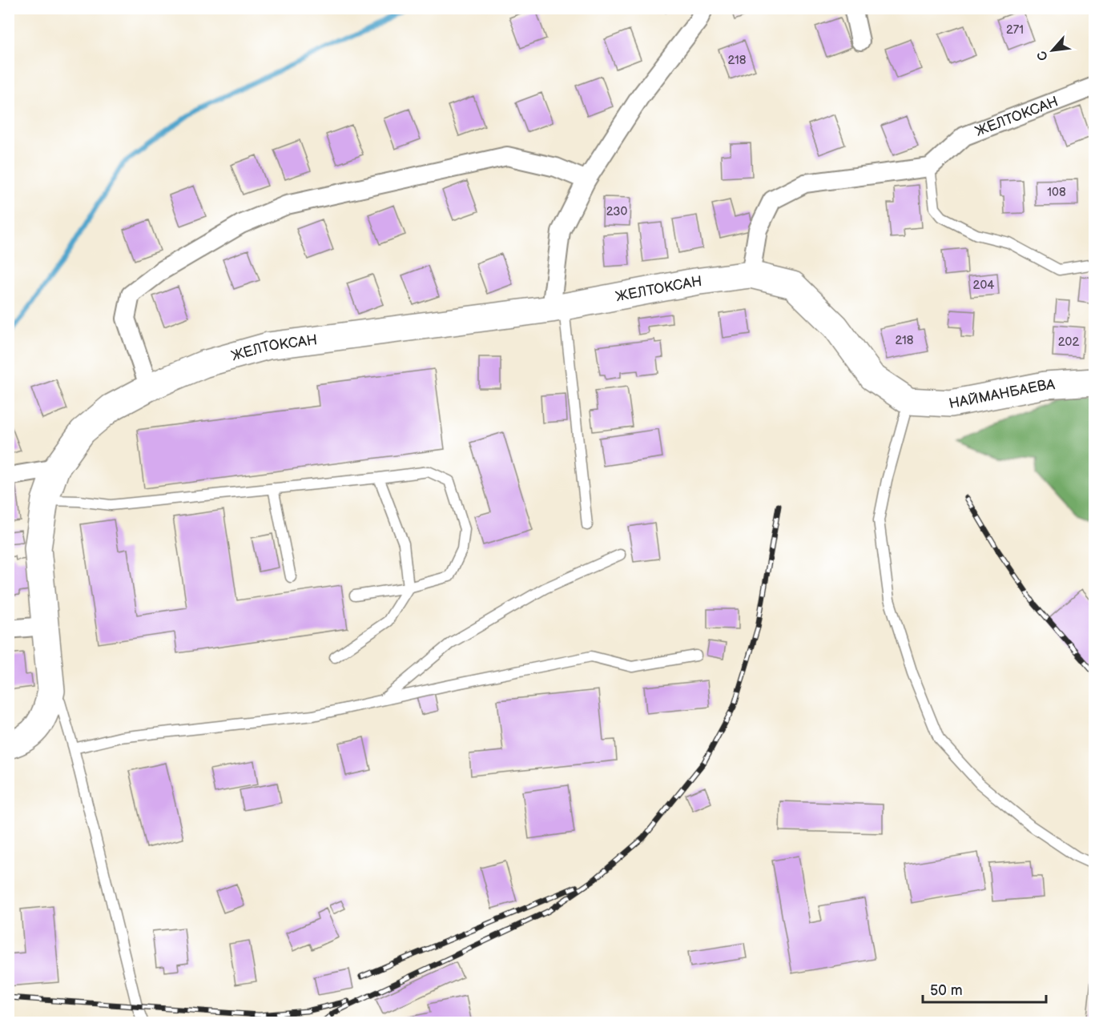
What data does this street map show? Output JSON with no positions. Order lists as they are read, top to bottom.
{
  "streets": {
    "main road": ["ЖЕЛТОКСАН", "НАЙМАНБАЕВА"]
  },
  "crossings": [
    ["ЖЕЛТОКСАН", "НАЙМАНБАЕВА"]
  ],
  "house_numbers": [
    "271",
    "218",
    "108",
    "230",
    "204",
    "218",
    "202"
  ],
  "scale_bar": "50 m",
  "north": "bottom left"
}
